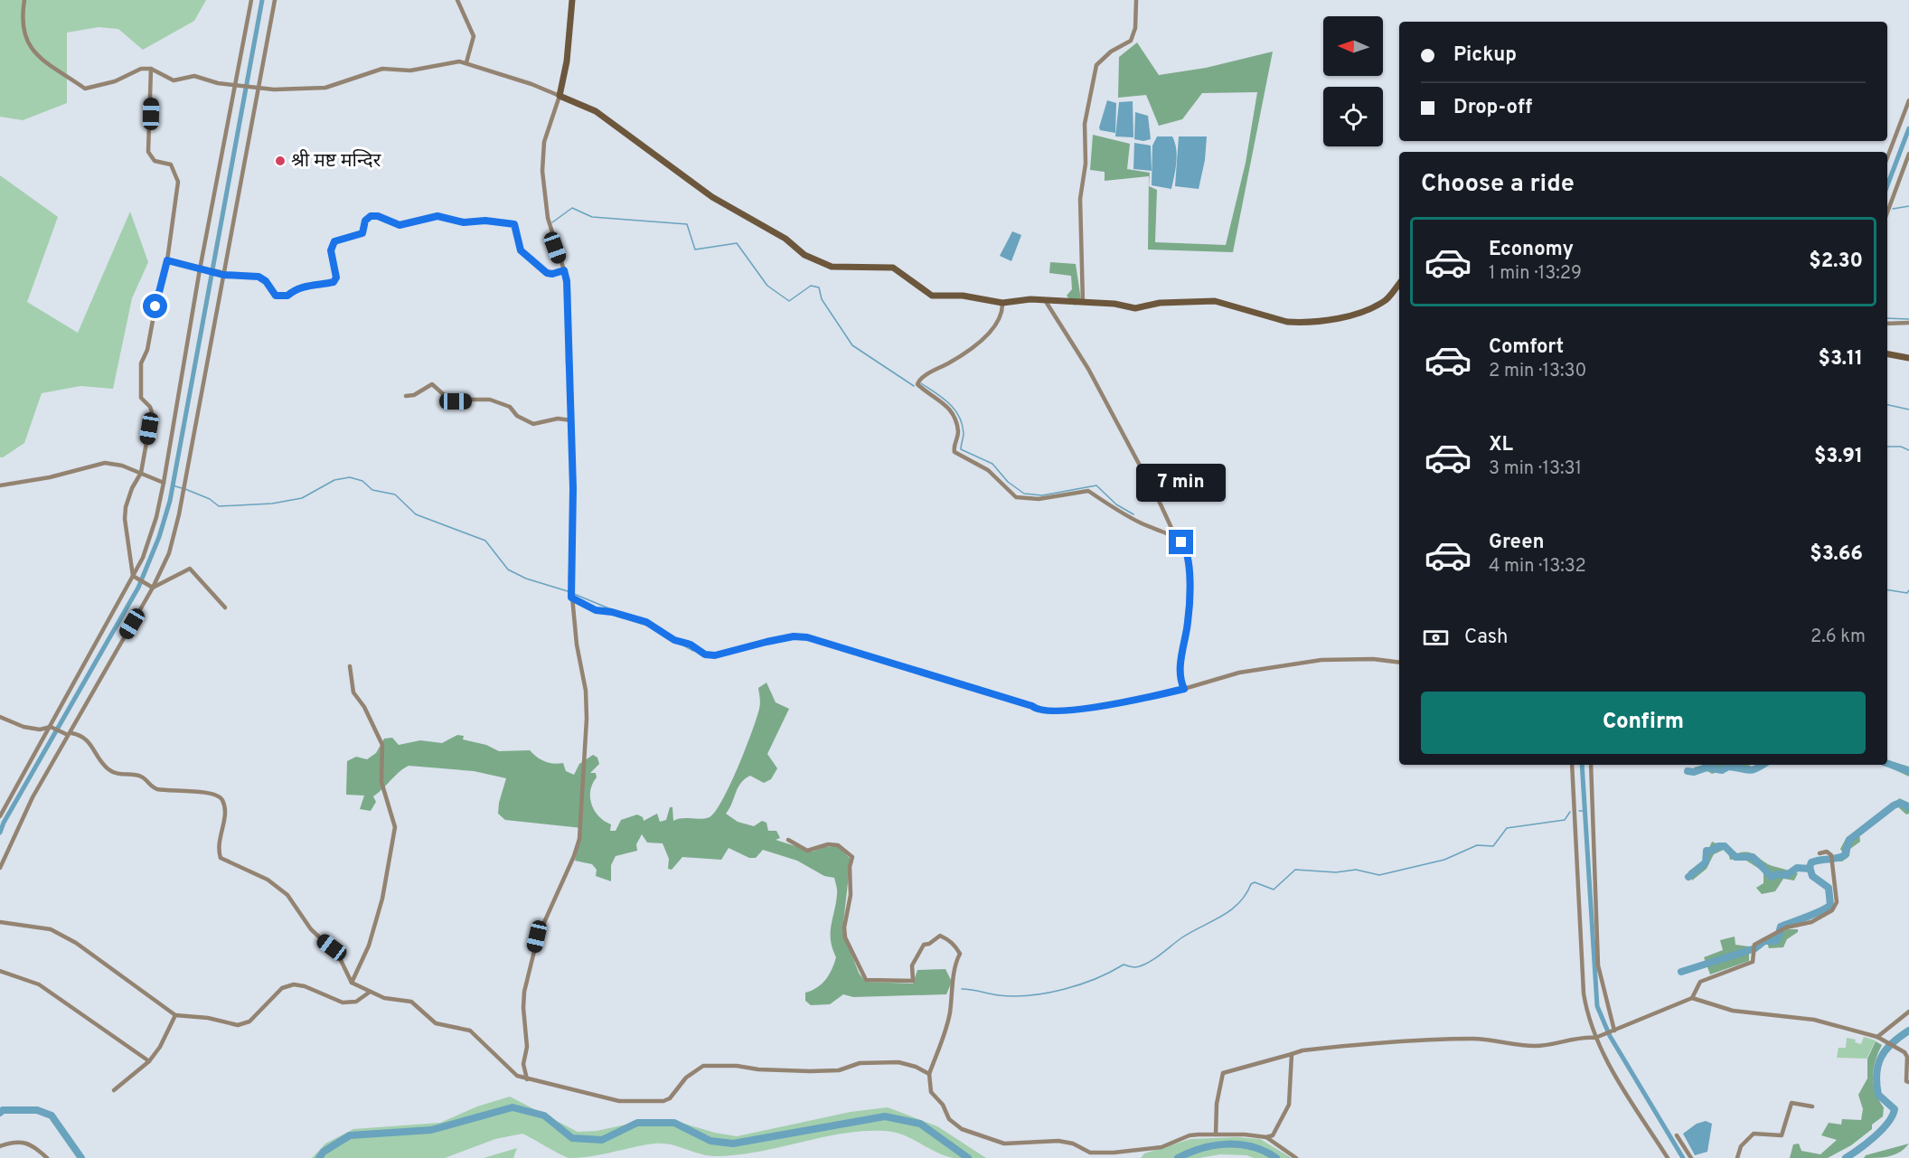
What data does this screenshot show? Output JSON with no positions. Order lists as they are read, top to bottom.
{
  "places": ["श्री मष्ट मन्दिर"],
  "north": "left",
  "page": {
    "banner": ["Pickup", "Drop-off"],
    "heading": "Choose a ride",
    "list": [
      {
        "name": "Economy",
        "note": "1 min · 13:29",
        "value": "$2.30"
      },
      {
        "name": "Comfort",
        "note": "2 min · 13:30",
        "value": "$3.11"
      },
      {
        "name": "XL",
        "note": "3 min · 13:31",
        "value": "$3.91"
      },
      {
        "name": "Green",
        "note": "4 min · 13:32",
        "value": "$3.66"
      }
    ],
    "bubble": "7 min",
    "pay": ["Cash", "2.6 km"],
    "buttons": "Confirm"
  }
}
